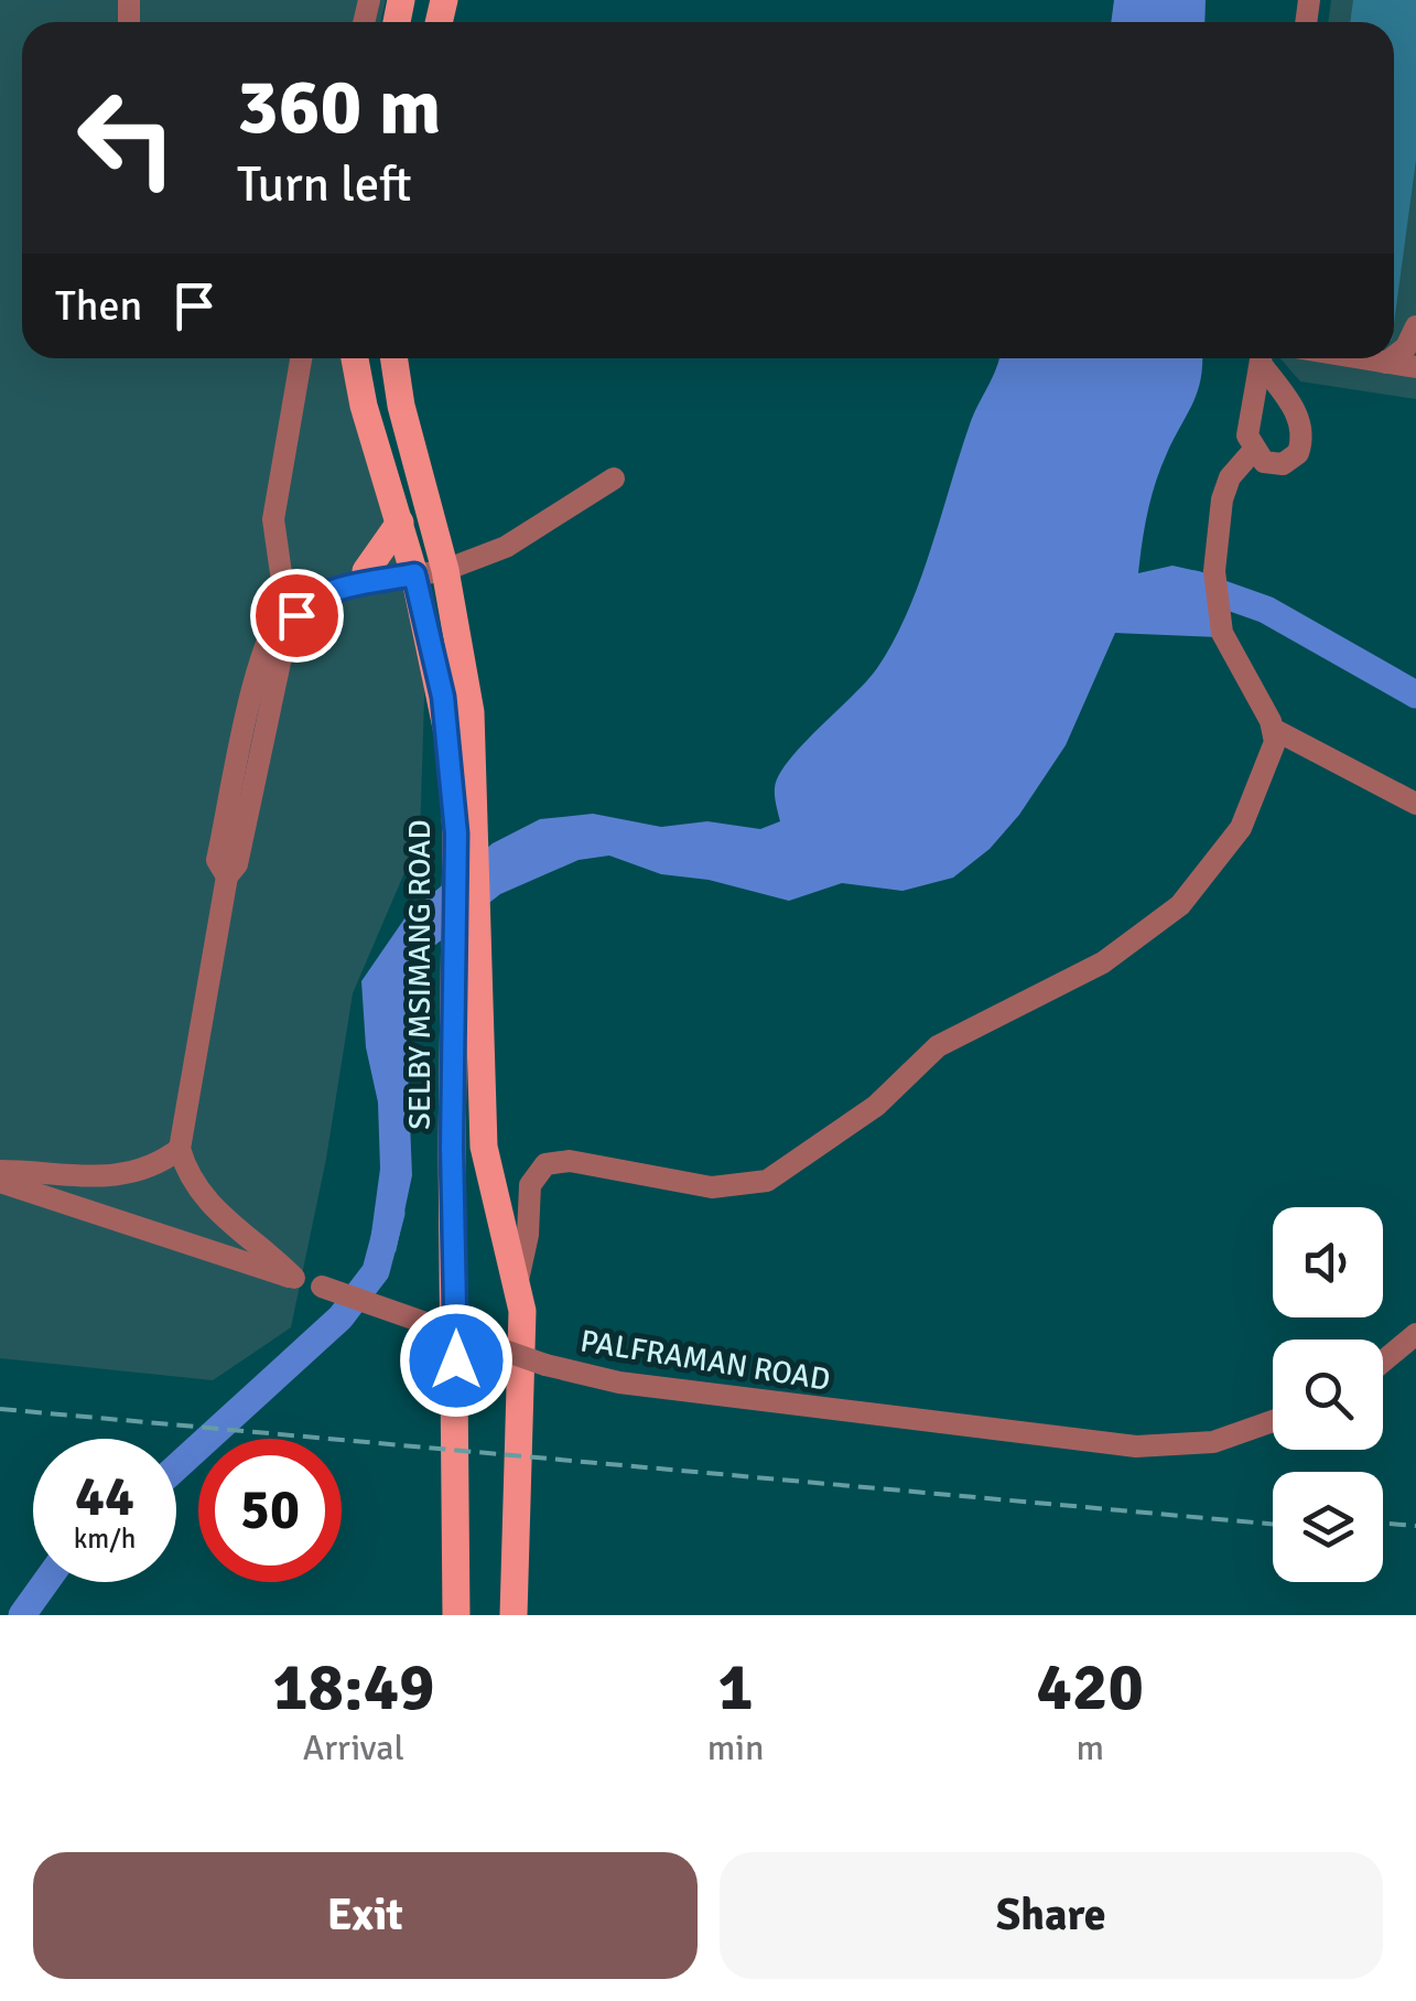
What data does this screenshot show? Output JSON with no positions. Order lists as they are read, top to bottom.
{
  "streets": {
    "main road": ["SELBY MSIMANG ROAD"],
    "lane": ["PALFRAMAN ROAD"]
  },
  "page": {
    "turn": ["360 m", "Turn left"],
    "then": "Then",
    "speed": "44 km/h",
    "limit": "50",
    "eta": [
      "18:49",
      "Arrival",
      "1",
      "min",
      "420",
      "m"
    ],
    "buttons": ["Exit", "Share"]
  }
}
